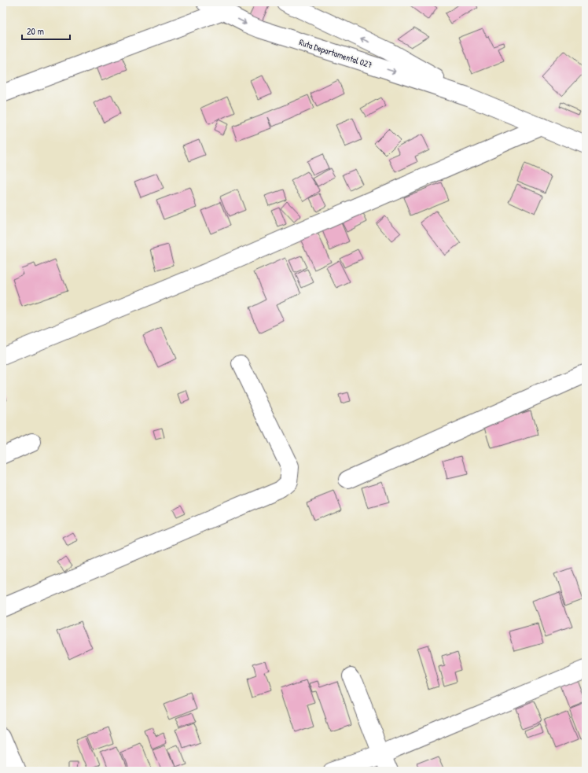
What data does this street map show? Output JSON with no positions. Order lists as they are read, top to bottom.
{
  "streets": {
    "street": ["Ruta Departamental 027"]
  },
  "scale_bar": "20 m"
}
